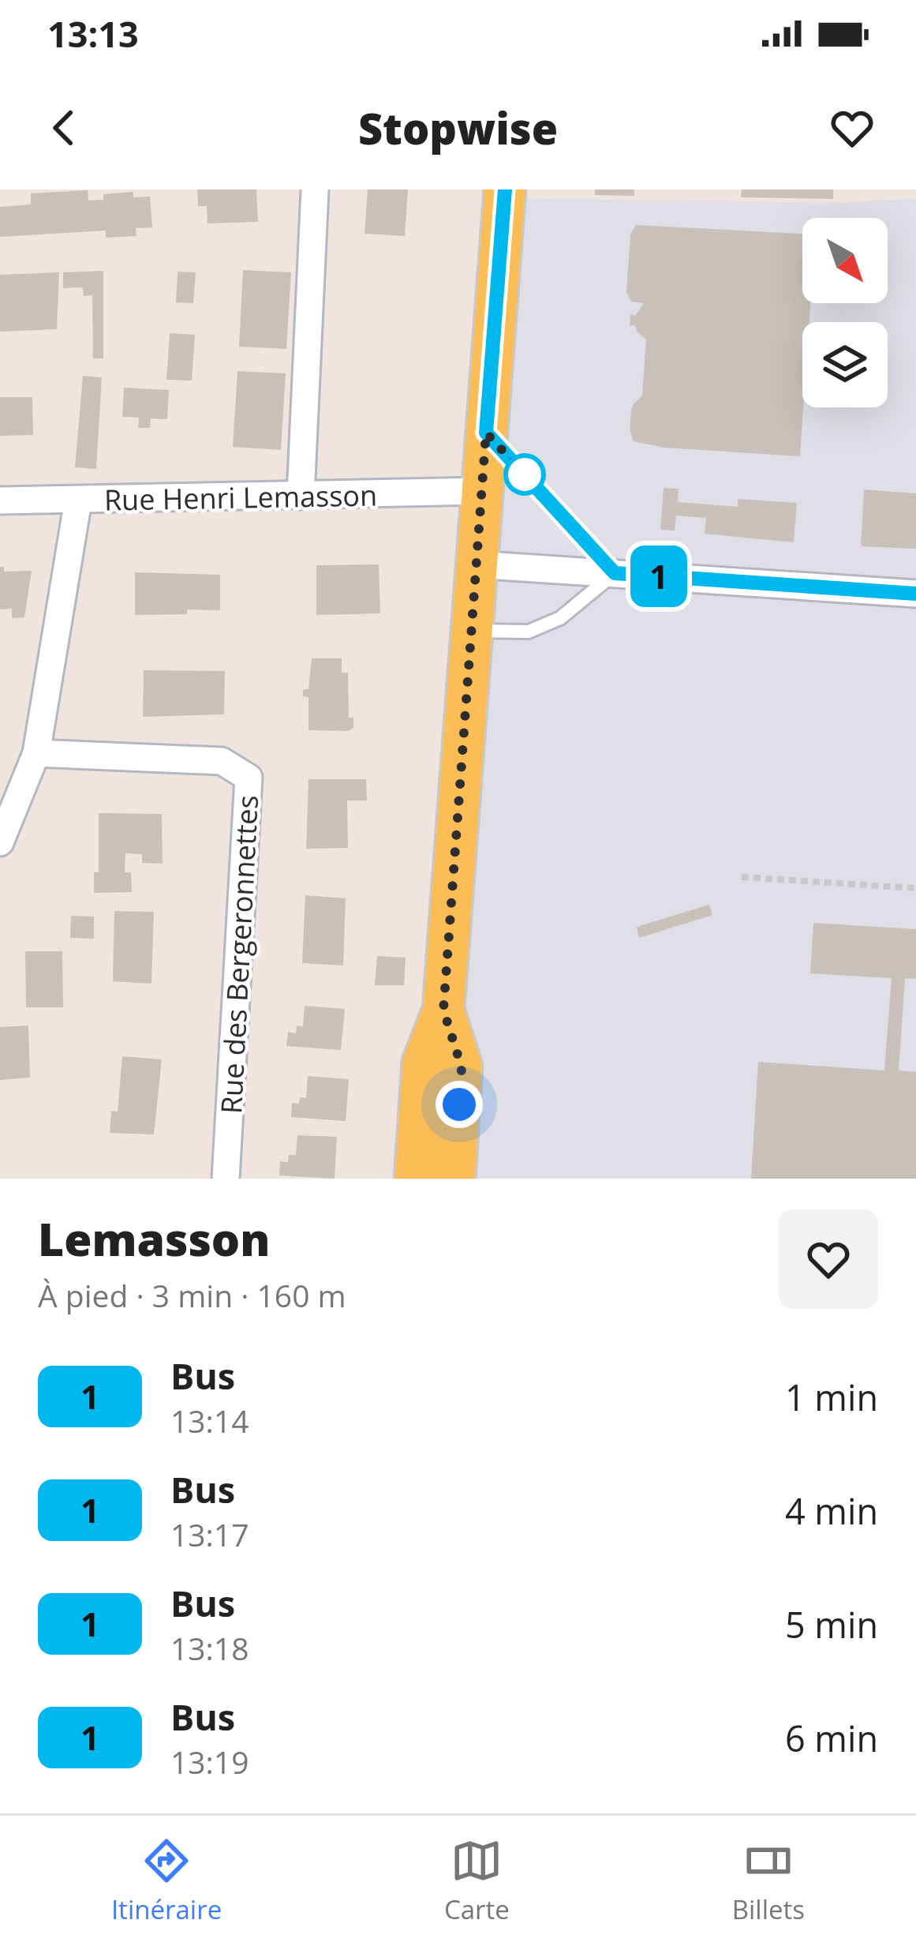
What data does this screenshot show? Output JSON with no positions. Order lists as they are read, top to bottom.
{
  "streets": {
    "street": ["Rue Henri Lemasson", "Rue des Bergeronnettes"]
  },
  "lines": ["bus line 1"],
  "north": "bottom right",
  "page": {
    "status": "13:13",
    "header": "Stopwise",
    "on_map": "1",
    "heading": ["Lemasson", "À pied · 3 min · 160 m"],
    "list": [
      {
        "mark": "1",
        "name": "Bus",
        "note": "13:14",
        "value": "1 min"
      },
      {
        "mark": "1",
        "name": "Bus",
        "note": "13:17",
        "value": "4 min"
      },
      {
        "mark": "1",
        "name": "Bus",
        "note": "13:18",
        "value": "5 min"
      },
      {
        "mark": "1",
        "name": "Bus",
        "note": "13:19",
        "value": "6 min"
      }
    ],
    "tabs": ["Itinéraire", "Carte", "Billets"]
  }
}
